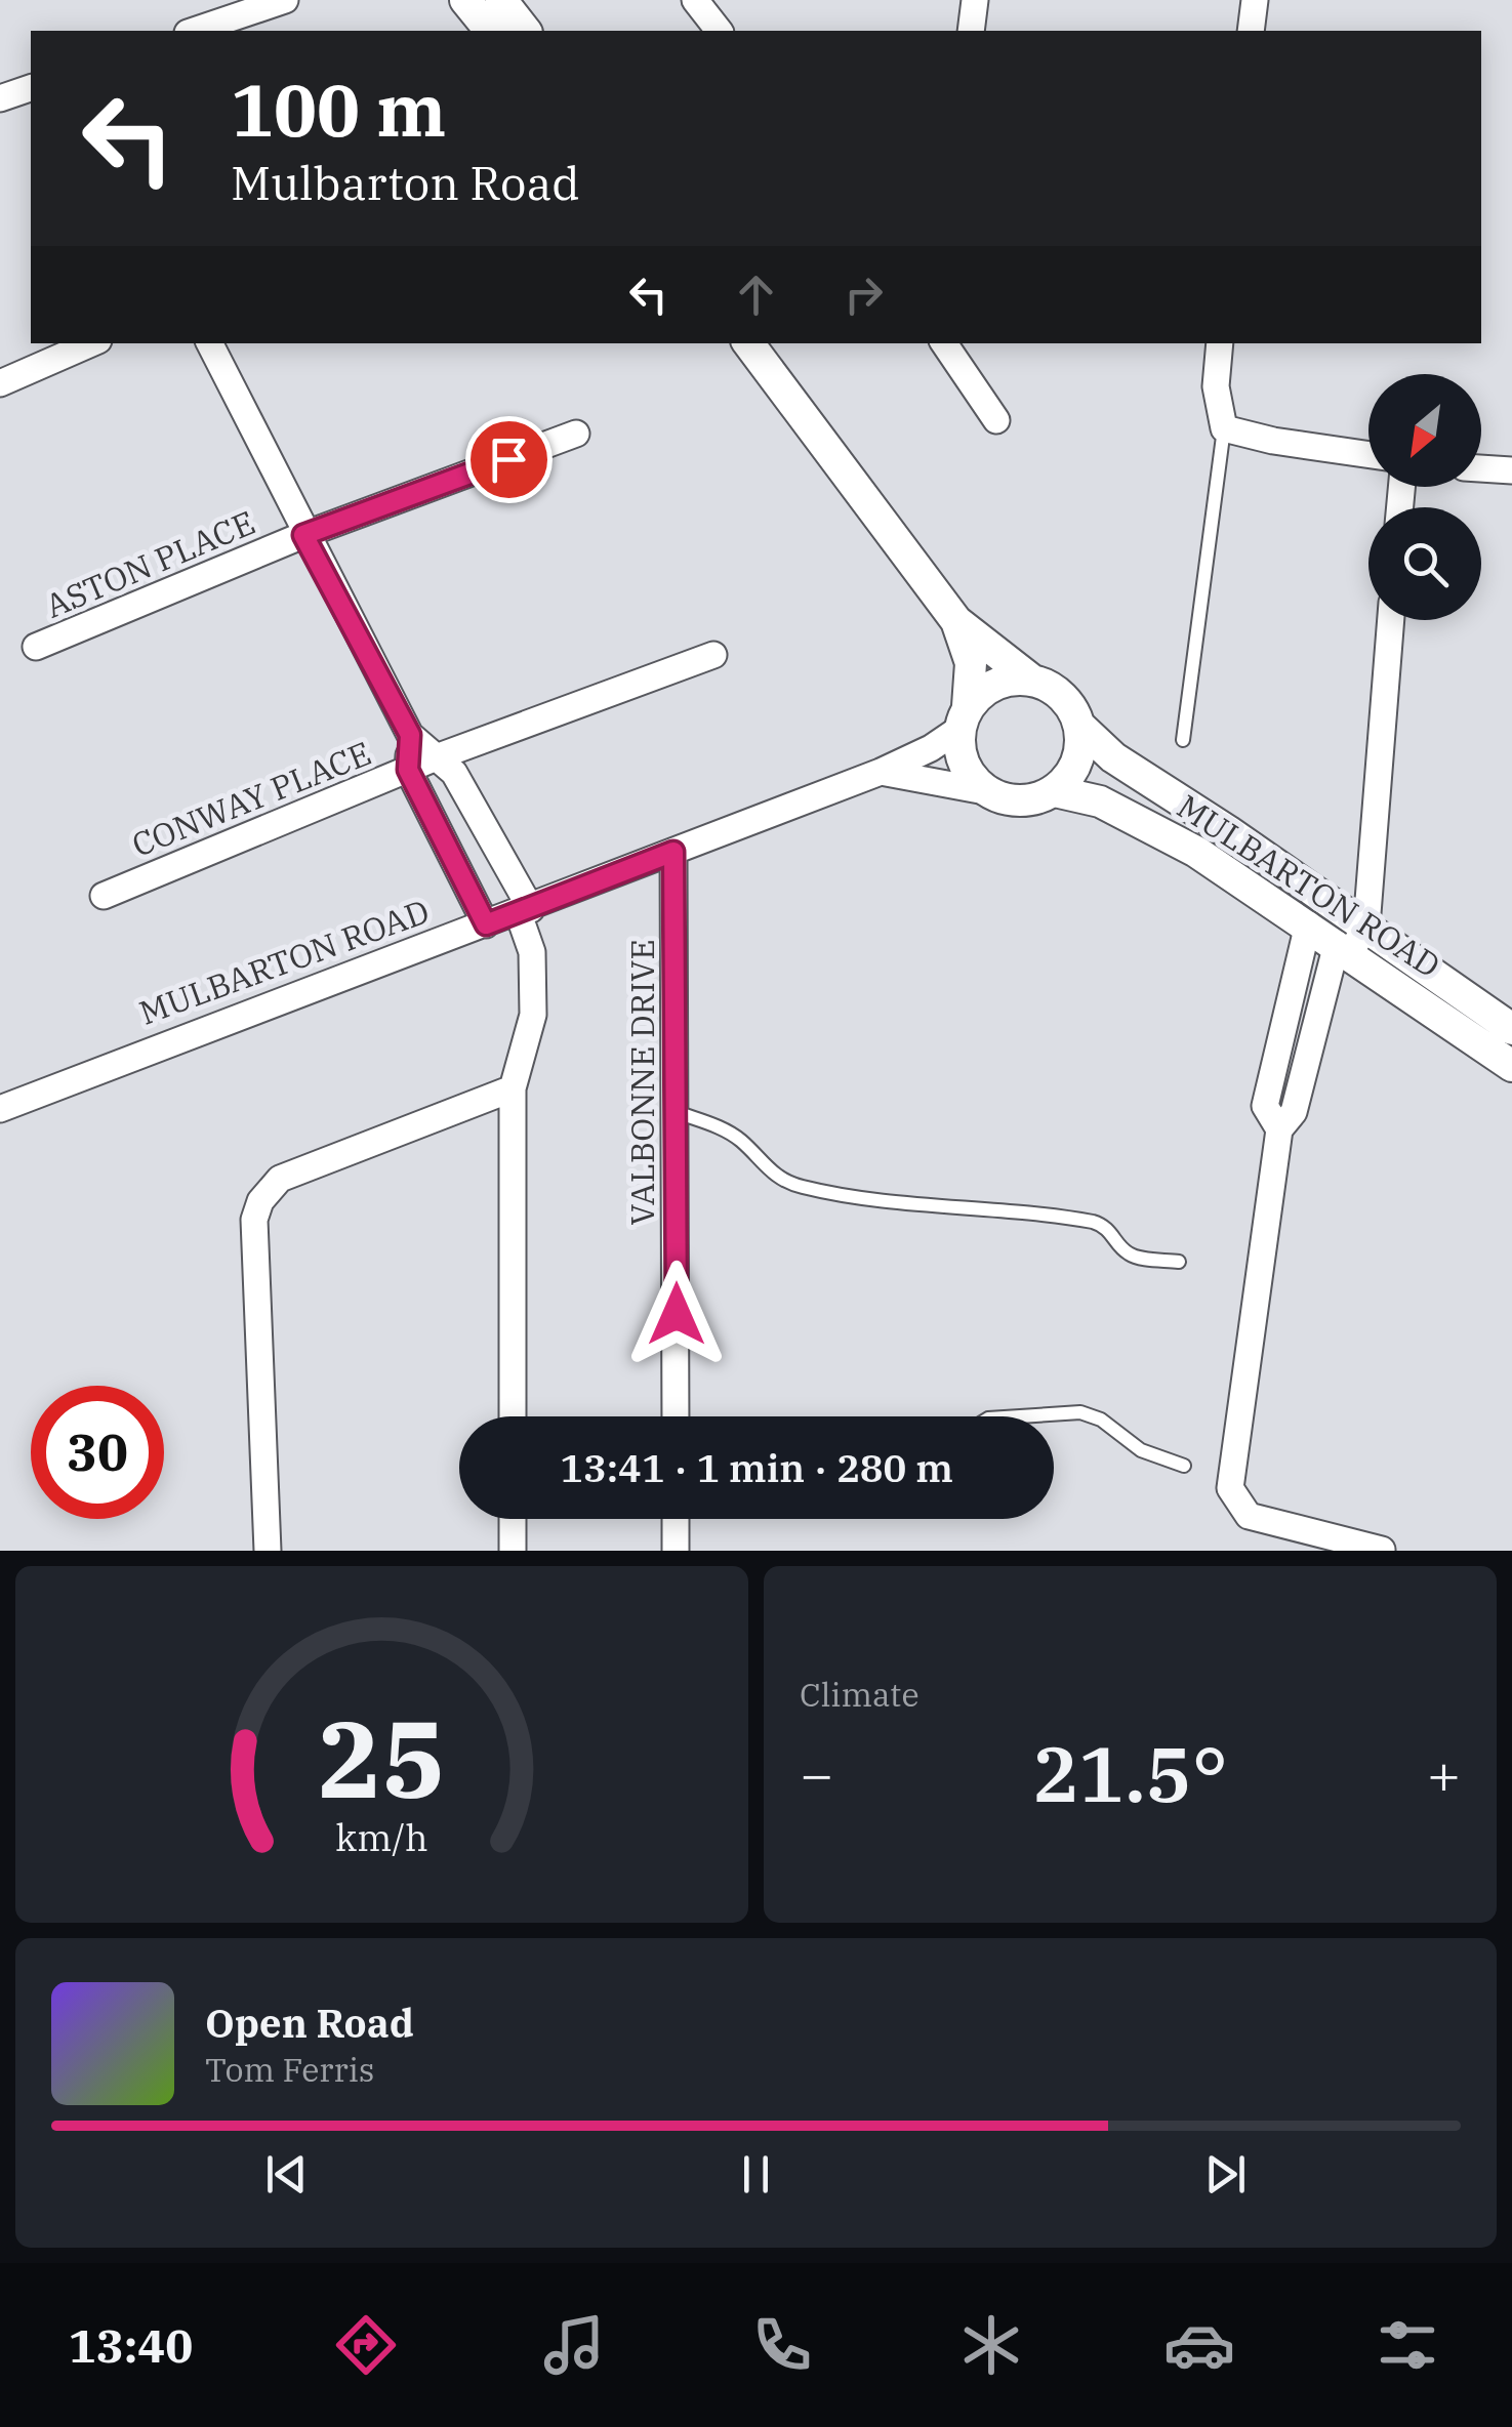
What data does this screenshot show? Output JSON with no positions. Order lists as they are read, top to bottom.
{
  "streets": {
    "street": [
      "ASTON PLACE",
      "CONWAY PLACE",
      "MULBARTON ROAD",
      "VALBONNE DRIVE"
    ]
  },
  "crossings": [
    ["MULBARTON ROAD", "VALBONNE DRIVE"]
  ],
  "north": "bottom left",
  "page": {
    "turn": ["100 m", "Mulbarton Road"],
    "limit": "30",
    "trip": "13:41 · 1 min · 280 m",
    "tile": "Climate",
    "heat": ["−", "21.5°", "+"],
    "song": ["Open Road", "Tom Ferris"],
    "tabs": "13:40",
    "gauge": ["25", "km/h"]
  }
}
